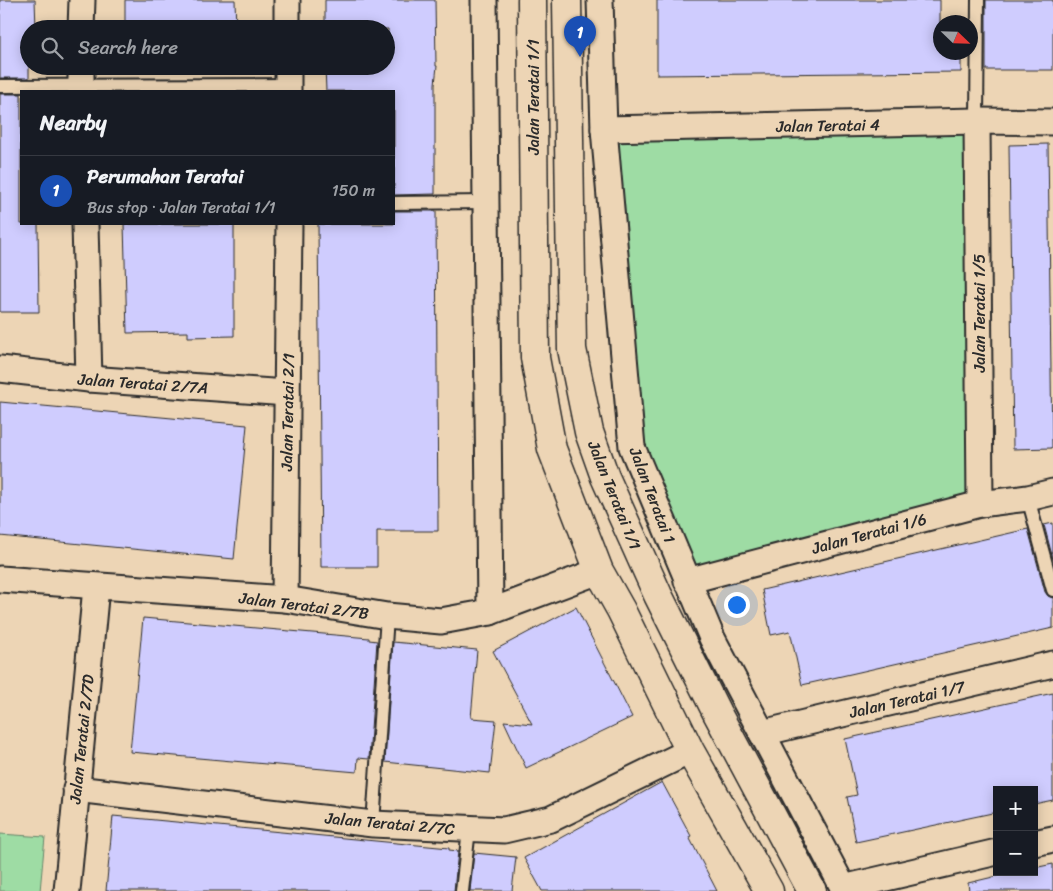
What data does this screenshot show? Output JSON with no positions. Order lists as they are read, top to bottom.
{
  "streets": {
    "street": [
      "Jalan Teratai 1/1",
      "Jalan Teratai 4",
      "Jalan Teratai 1/5",
      "Jalan Teratai 2/7A",
      "Jalan Teratai 2/1",
      "Jalan Teratai 1",
      "Jalan Teratai 1/6",
      "Jalan Teratai 2/7B",
      "Jalan Teratai 1/7",
      "Jalan Teratai 2/7D",
      "Jalan Teratai 2/7C"
    ]
  },
  "crossings": [
    ["Jalan Teratai 1/1", "Jalan Teratai 2/7B"],
    ["Jalan Teratai 1/1", "Jalan Teratai 2/7C"],
    ["Jalan Teratai 4", "Jalan Teratai 1/5"],
    ["Jalan Teratai 4", "Jalan Teratai 1"],
    ["Jalan Teratai 1/5", "Jalan Teratai 1/6"],
    ["Jalan Teratai 2/7A", "Jalan Teratai 2/1"],
    ["Jalan Teratai 2/1", "Jalan Teratai 2/7B"],
    ["Jalan Teratai 1", "Jalan Teratai 1/6"],
    ["Jalan Teratai 1", "Jalan Teratai 1/7"],
    ["Jalan Teratai 2/7B", "Jalan Teratai 2/7D"],
    ["Jalan Teratai 2/7D", "Jalan Teratai 2/7C"]
  ],
  "north": "bottom right",
  "page": {
    "pins": "1",
    "search": "Search here",
    "heading": "Nearby",
    "list": [
      {
        "mark": "1",
        "name": "Perumahan Teratai",
        "note": "Bus stop · Jalan Teratai 1/1",
        "value": "150 m"
      }
    ],
    "map_buttons": ["+", "−"]
  }
}
